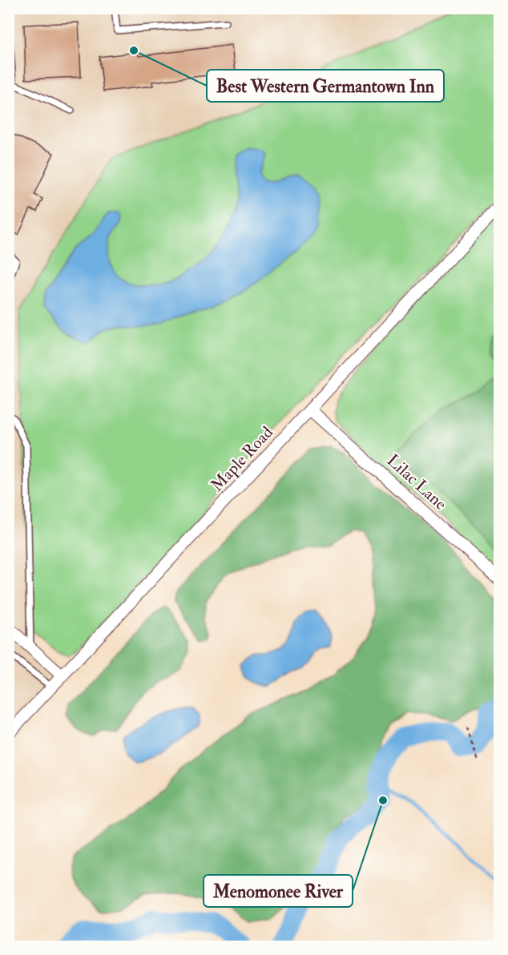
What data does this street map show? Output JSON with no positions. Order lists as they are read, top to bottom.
{
  "streets": {
    "street": ["Maple Road", "Lilac Lane"]
  },
  "crossings": [
    ["Maple Road", "Lilac Lane"]
  ],
  "places": ["Best Western Germantown Inn", "Menomonee River"]
}
